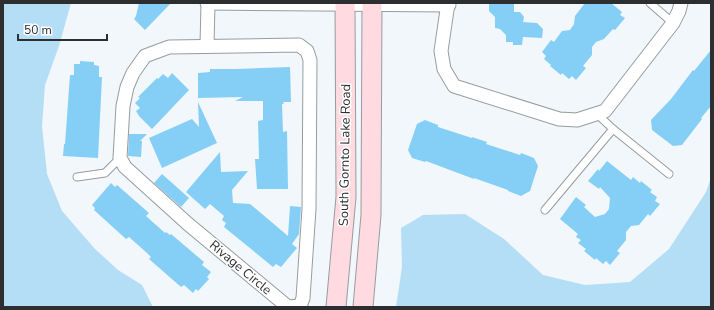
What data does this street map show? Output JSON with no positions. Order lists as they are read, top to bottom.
{
  "streets": {
    "street": ["South Gornto Lake Road", "Rivage Circle"]
  },
  "scale_bar": "50 m"
}
